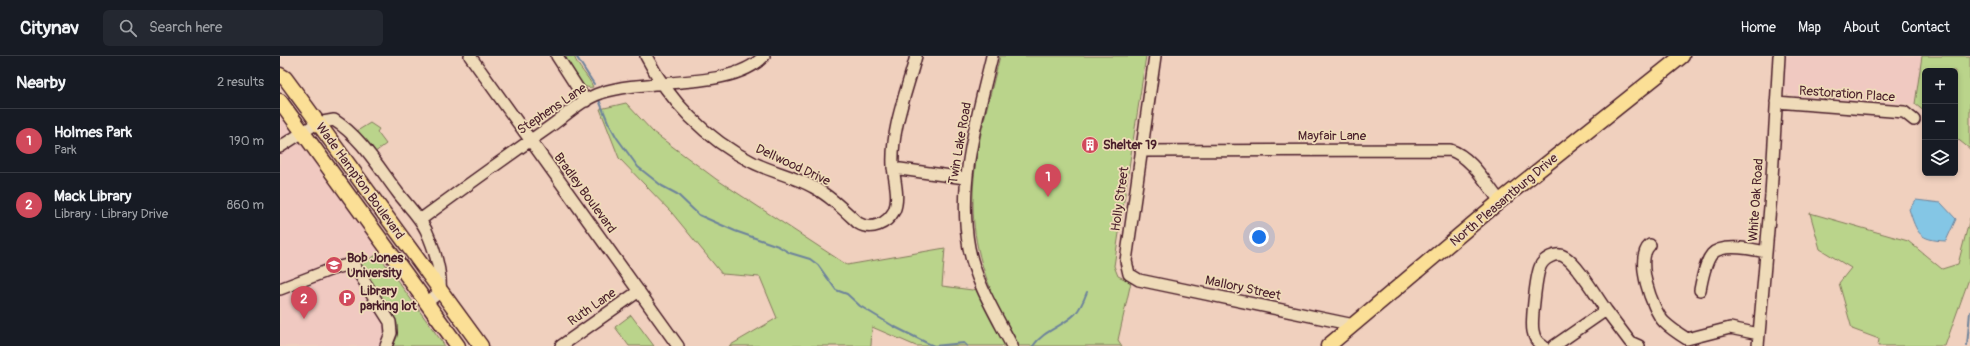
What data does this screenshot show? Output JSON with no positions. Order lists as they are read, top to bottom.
{
  "streets": {
    "main road": ["Wade Hampton Boulevard", "North Pleasantburg Drive"],
    "street": [
      "Restoration Place",
      "Stephens Lane",
      "Mayfair Lane",
      "Twin Lake Road",
      "Dellwood Drive",
      "Bradley Boulevard",
      "Holly Street",
      "White Oak Road",
      "Mallory Street",
      "Ruth Lane"
    ]
  },
  "crossings": [
    ["Restoration Place", "White Oak Road"],
    ["Stephens Lane", "Dellwood Drive"],
    ["Stephens Lane", "Bradley Boulevard"],
    ["Mayfair Lane", "Holly Street"],
    ["Mayfair Lane", "North Pleasantburg Drive"],
    ["Bradley Boulevard", "Ruth Lane"],
    ["Holly Street", "Mallory Street"],
    ["North Pleasantburg Drive", "Mallory Street"]
  ],
  "places": {
    "building": ["Shelter 19"],
    "school or university": ["Bob Jones University"],
    "parking": ["Library parking lot"]
  },
  "page": {
    "header": "Citynav",
    "search": "Search here",
    "nav": [
      "Home",
      "Map",
      "About",
      "Contact"
    ],
    "heading": ["Nearby", "2 results"],
    "map_buttons": ["+", "−"],
    "list": [
      {
        "mark": "1",
        "name": "Holmes Park",
        "note": "Park",
        "value": "190 m"
      },
      {
        "mark": "2",
        "name": "Mack Library",
        "note": "Library · Library Drive",
        "value": "860 m"
      }
    ],
    "pins": ["1", "2"]
  }
}
